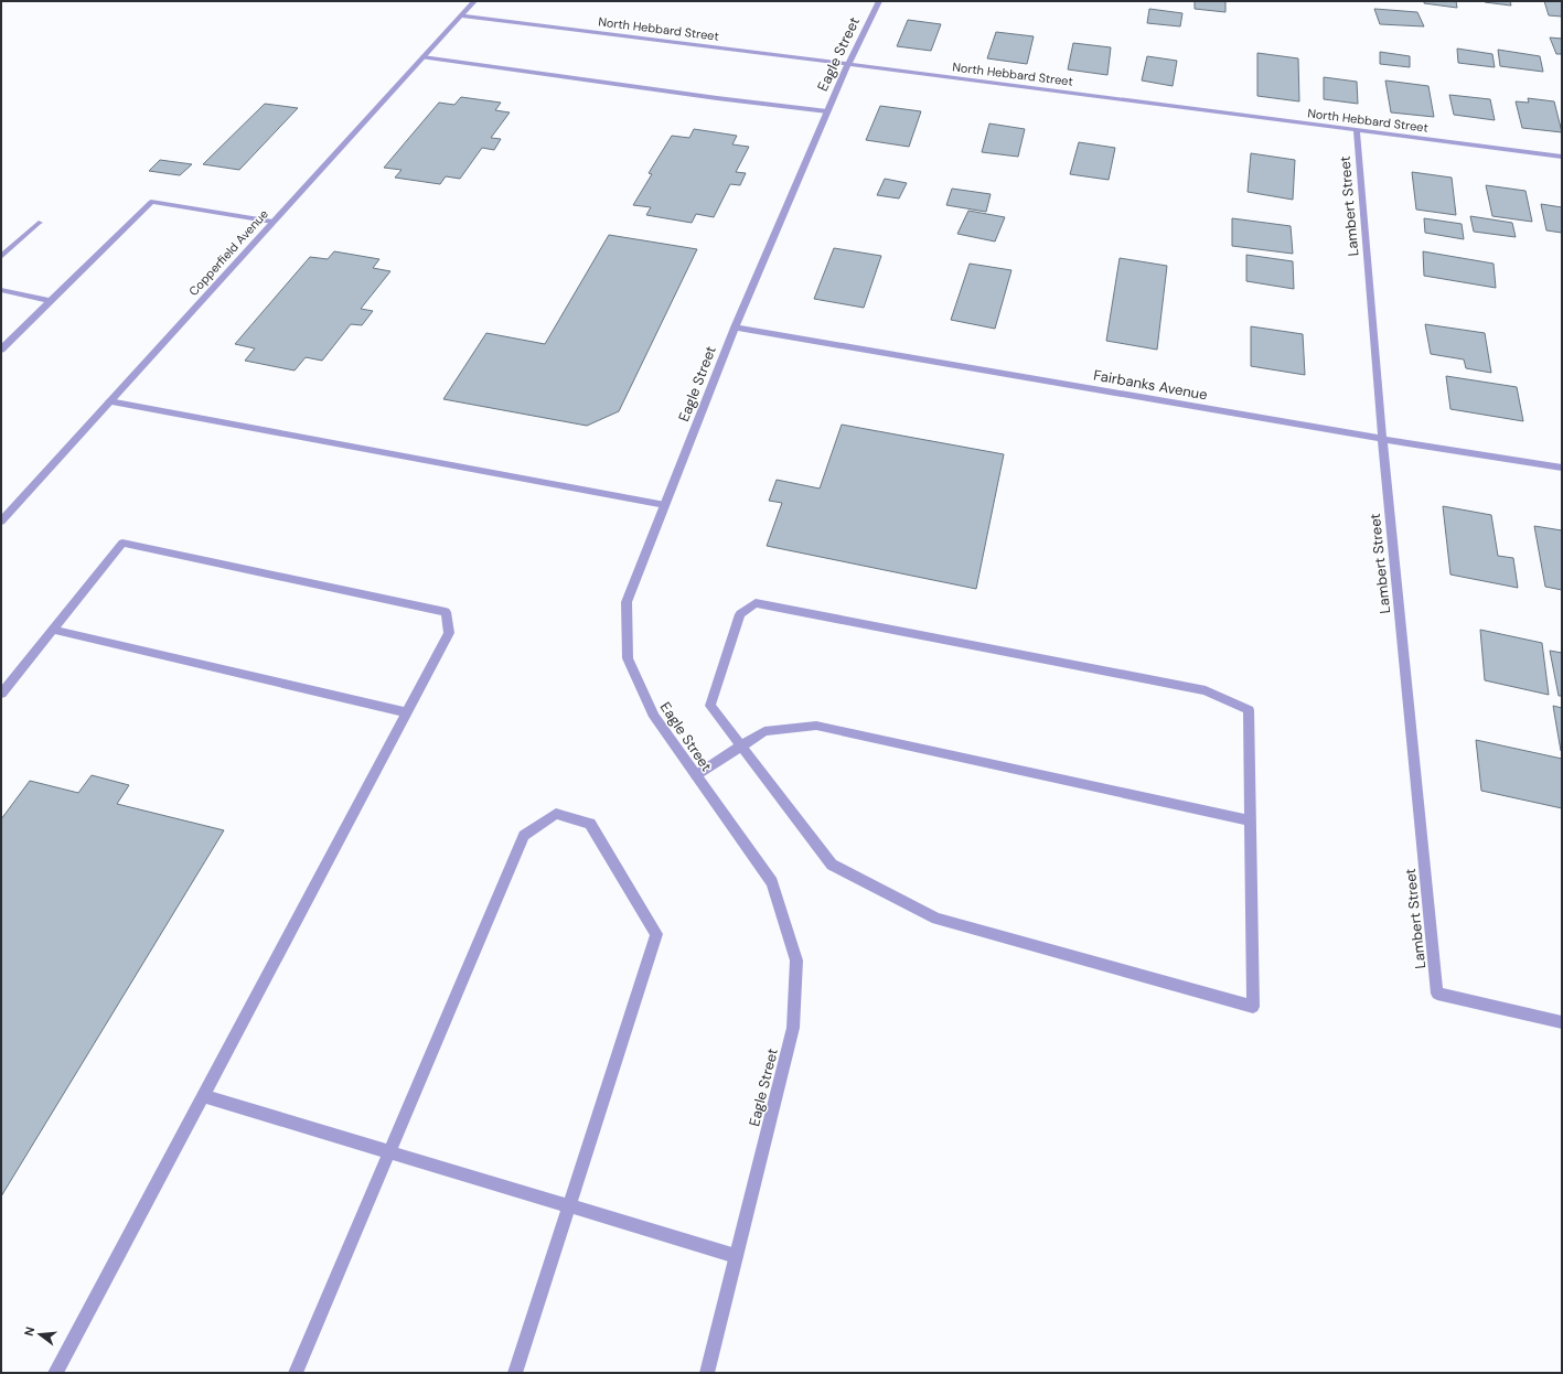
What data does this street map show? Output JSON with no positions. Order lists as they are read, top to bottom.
{
  "streets": {
    "street": [
      "North Hebbard Street",
      "Eagle Street",
      "Lambert Street",
      "Copperfield Avenue",
      "Fairbanks Avenue"
    ]
  },
  "crossings": [
    ["North Hebbard Street", "Eagle Street"],
    ["North Hebbard Street", "Lambert Street"],
    ["North Hebbard Street", "Copperfield Avenue"],
    ["Eagle Street", "Fairbanks Avenue"],
    ["Lambert Street", "Fairbanks Avenue"]
  ],
  "north": "left"
}
